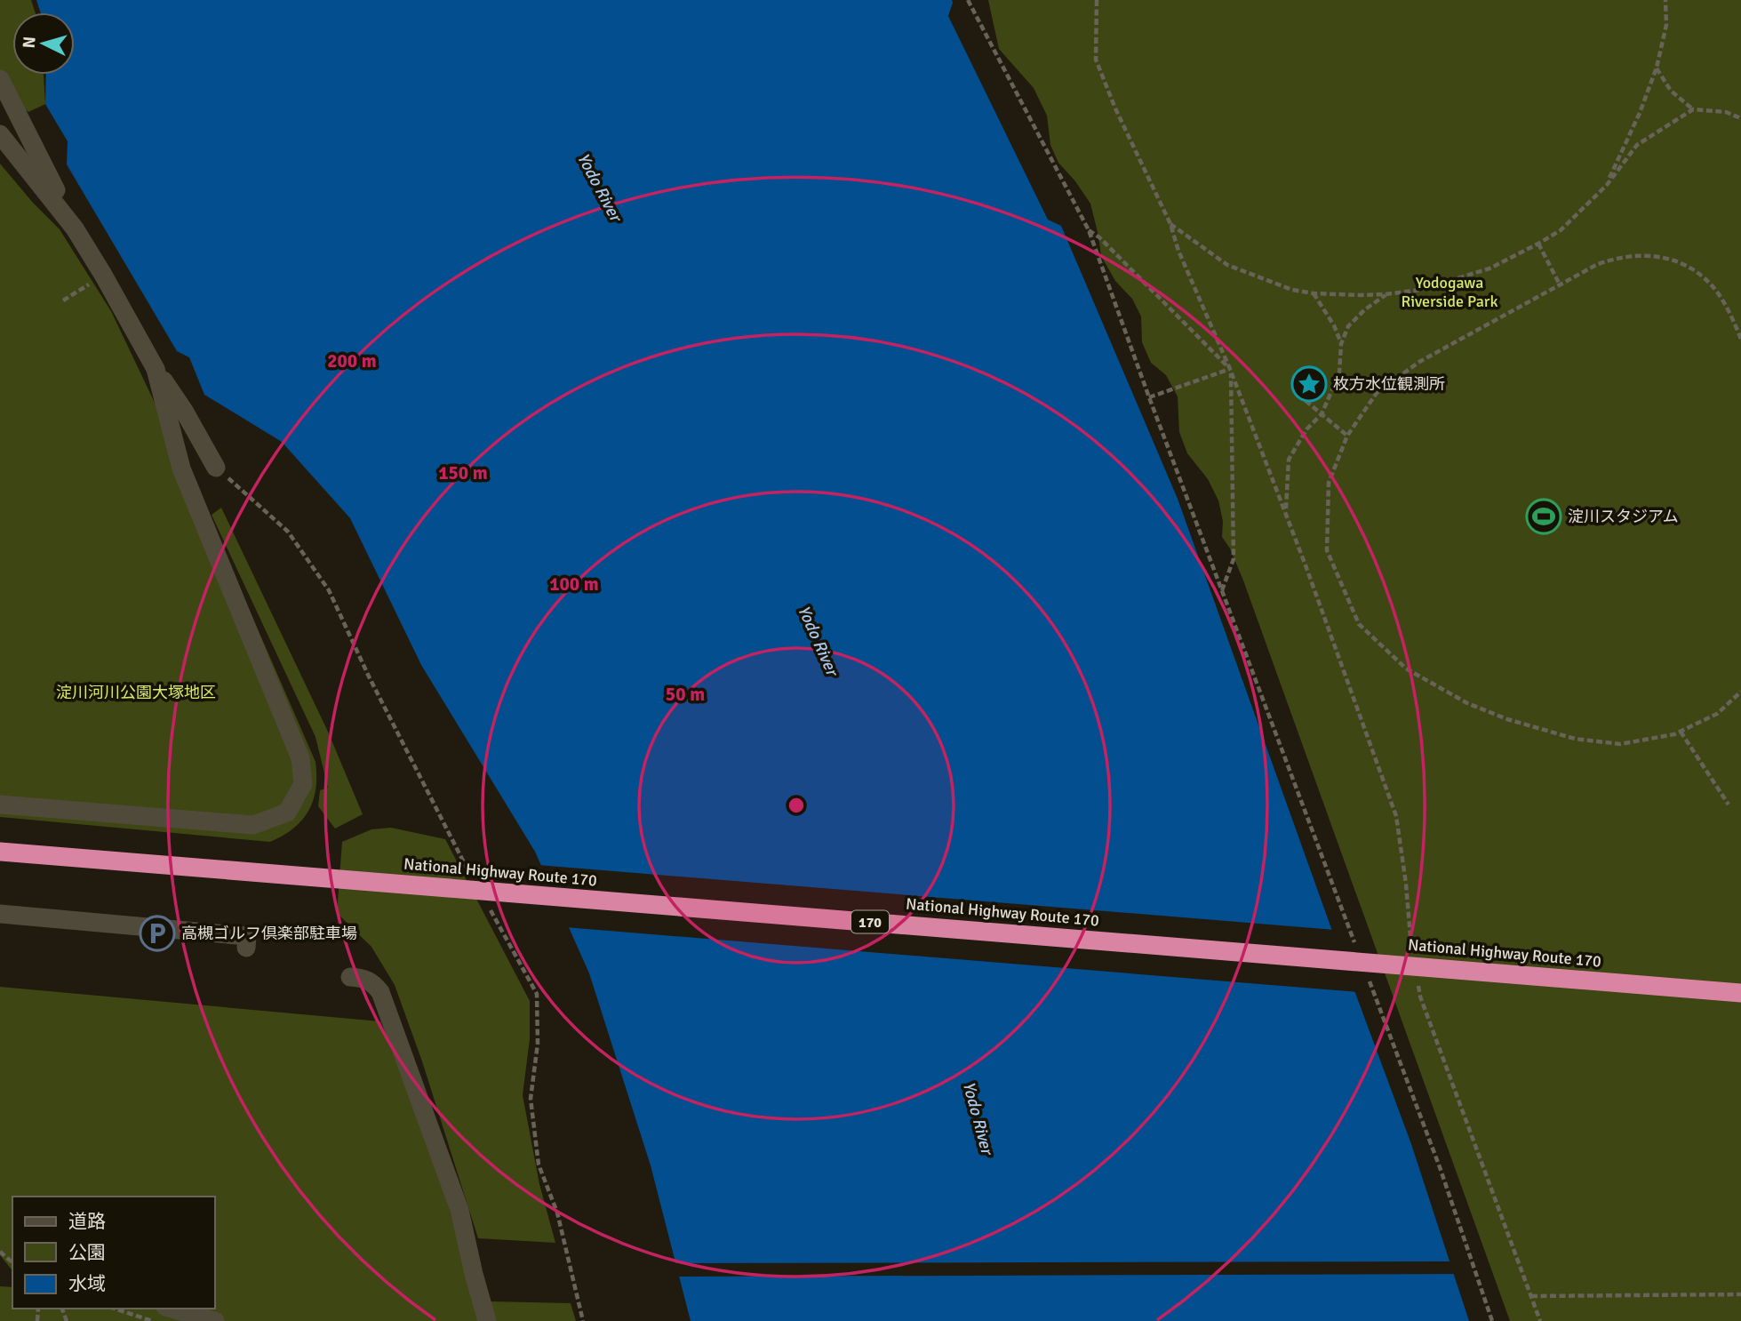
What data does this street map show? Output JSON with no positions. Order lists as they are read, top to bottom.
{
  "streets": {
    "highway": ["National Highway Route 170", "170"]
  },
  "water": ["Yodo River"],
  "parks": ["Yodogawa Riverside Park", "淀川河川公園大塚地区"],
  "places": {
    "place": ["枚方水位観測所"],
    "sports": ["淀川スタジアム"],
    "parking": ["高槻ゴルフ倶楽部駐車場"]
  },
  "legend": ["道路", "公園", "水域"],
  "north": "left",
  "rings": [
    "200 m",
    "150 m",
    "100 m",
    "50 m"
  ]
}
